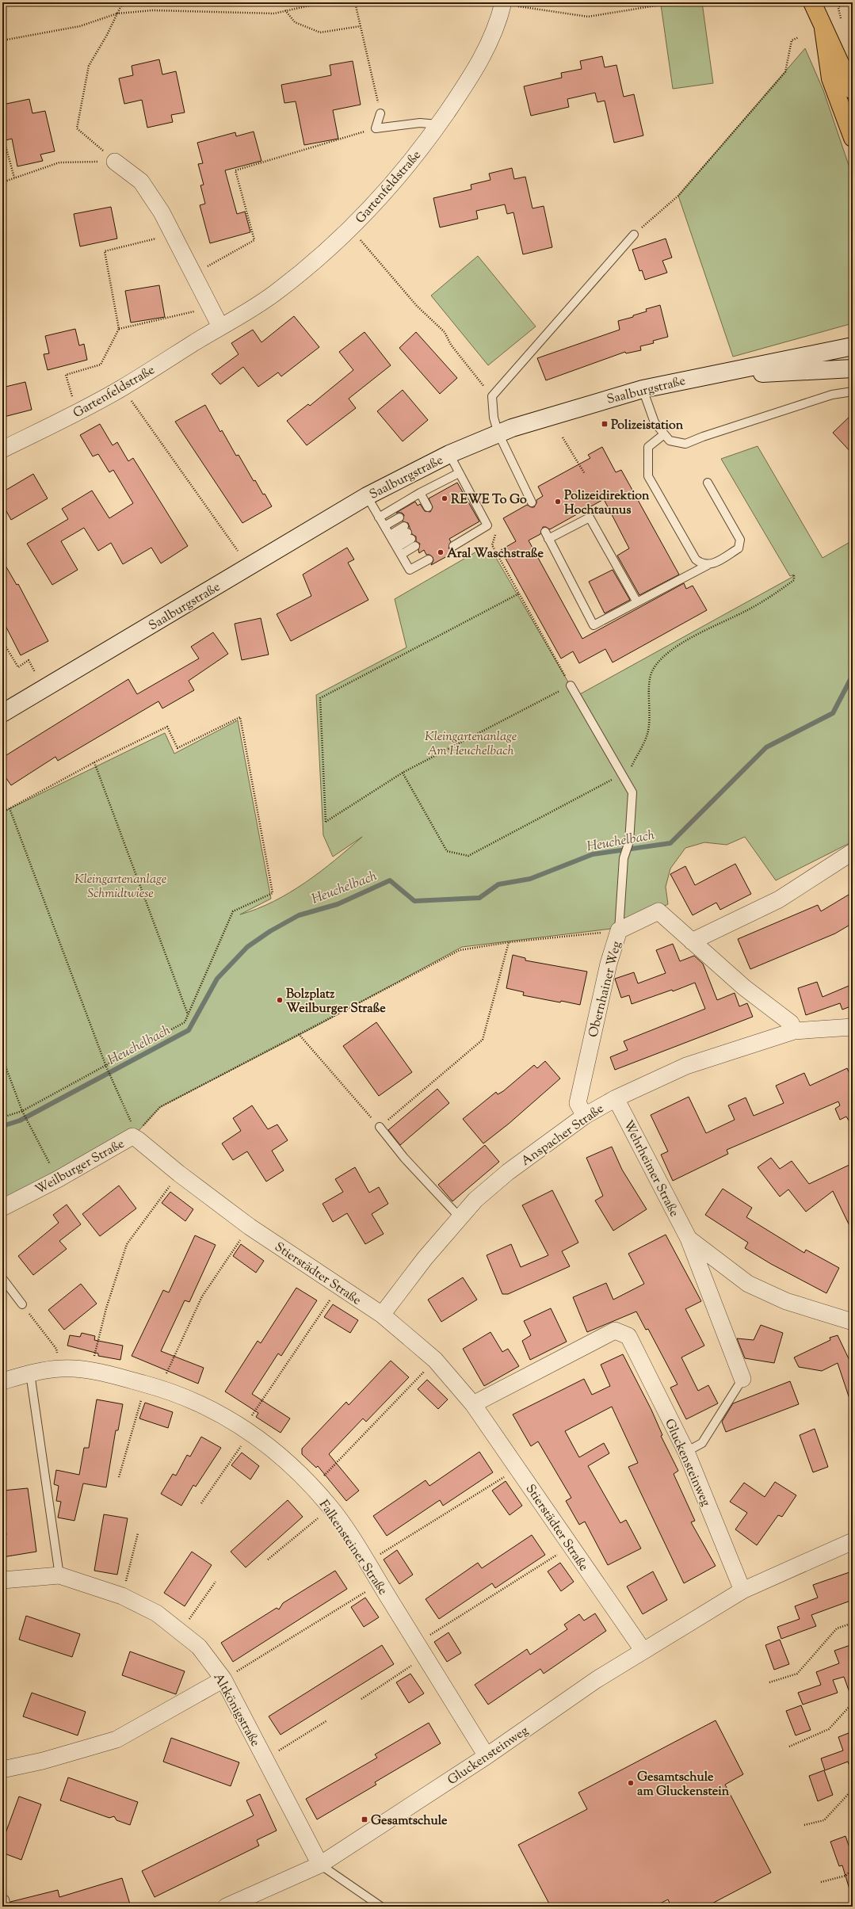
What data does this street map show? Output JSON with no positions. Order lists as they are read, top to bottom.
{
  "streets": {
    "street": [
      "Gartenfeldstraße",
      "Saalburgstraße",
      "Obernhainer Weg",
      "Anspacher Straße",
      "Weilburger Straße",
      "Wehrheimer Straße",
      "Stierstädter Straße",
      "Gluckensteinweg",
      "Falkensteiner Straße",
      "Altkönigstraße"
    ]
  },
  "crossings": [
    ["Obernhainer Weg", "Anspacher Straße"],
    ["Anspacher Straße", "Wehrheimer Straße"],
    ["Anspacher Straße", "Stierstädter Straße"],
    ["Weilburger Straße", "Stierstädter Straße"],
    ["Stierstädter Straße", "Gluckensteinweg"],
    ["Gluckensteinweg", "Falkensteiner Straße"],
    ["Gluckensteinweg", "Altkönigstraße"]
  ],
  "water": ["Heuchelbach"],
  "parks": ["Kleingartenanlage Am Heuchelbach", "Kleingartenanlage Schmidtwiese"],
  "places": {
    "transit": ["Polizeistation", "Gesamtschule"],
    "other": [
      "REWE To Go",
      "Polizeidirektion Hochtaunus",
      "Aral Waschstraße",
      "Bolzplatz Weilburger Straße",
      "Gesamtschule am Gluckenstein"
    ]
  }
}
